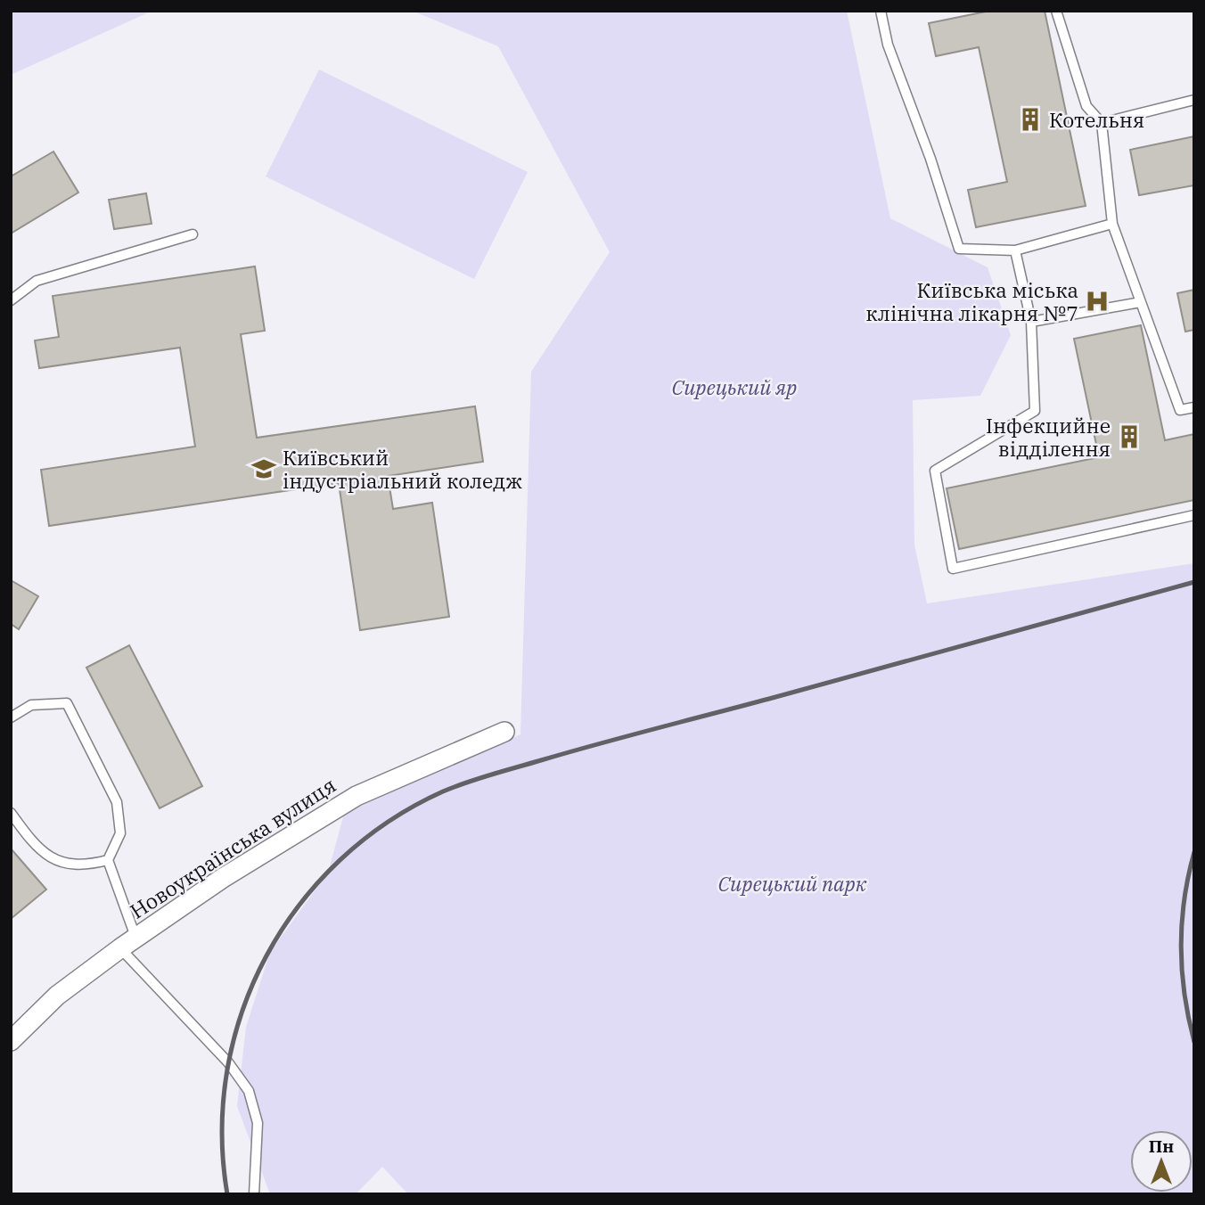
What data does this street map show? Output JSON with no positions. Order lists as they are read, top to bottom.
{
  "streets": {
    "street": ["Новоукраїнська вулиця"]
  },
  "parks": ["Сирецький яр", "Сирецький парк"],
  "places": {
    "building": ["Котельня", "Інфекцийне відділення"],
    "hospital": ["Київська міська клінічна лікарня №7"],
    "school or university": ["Київський індустріальний коледж"]
  },
  "north": "top"
}
